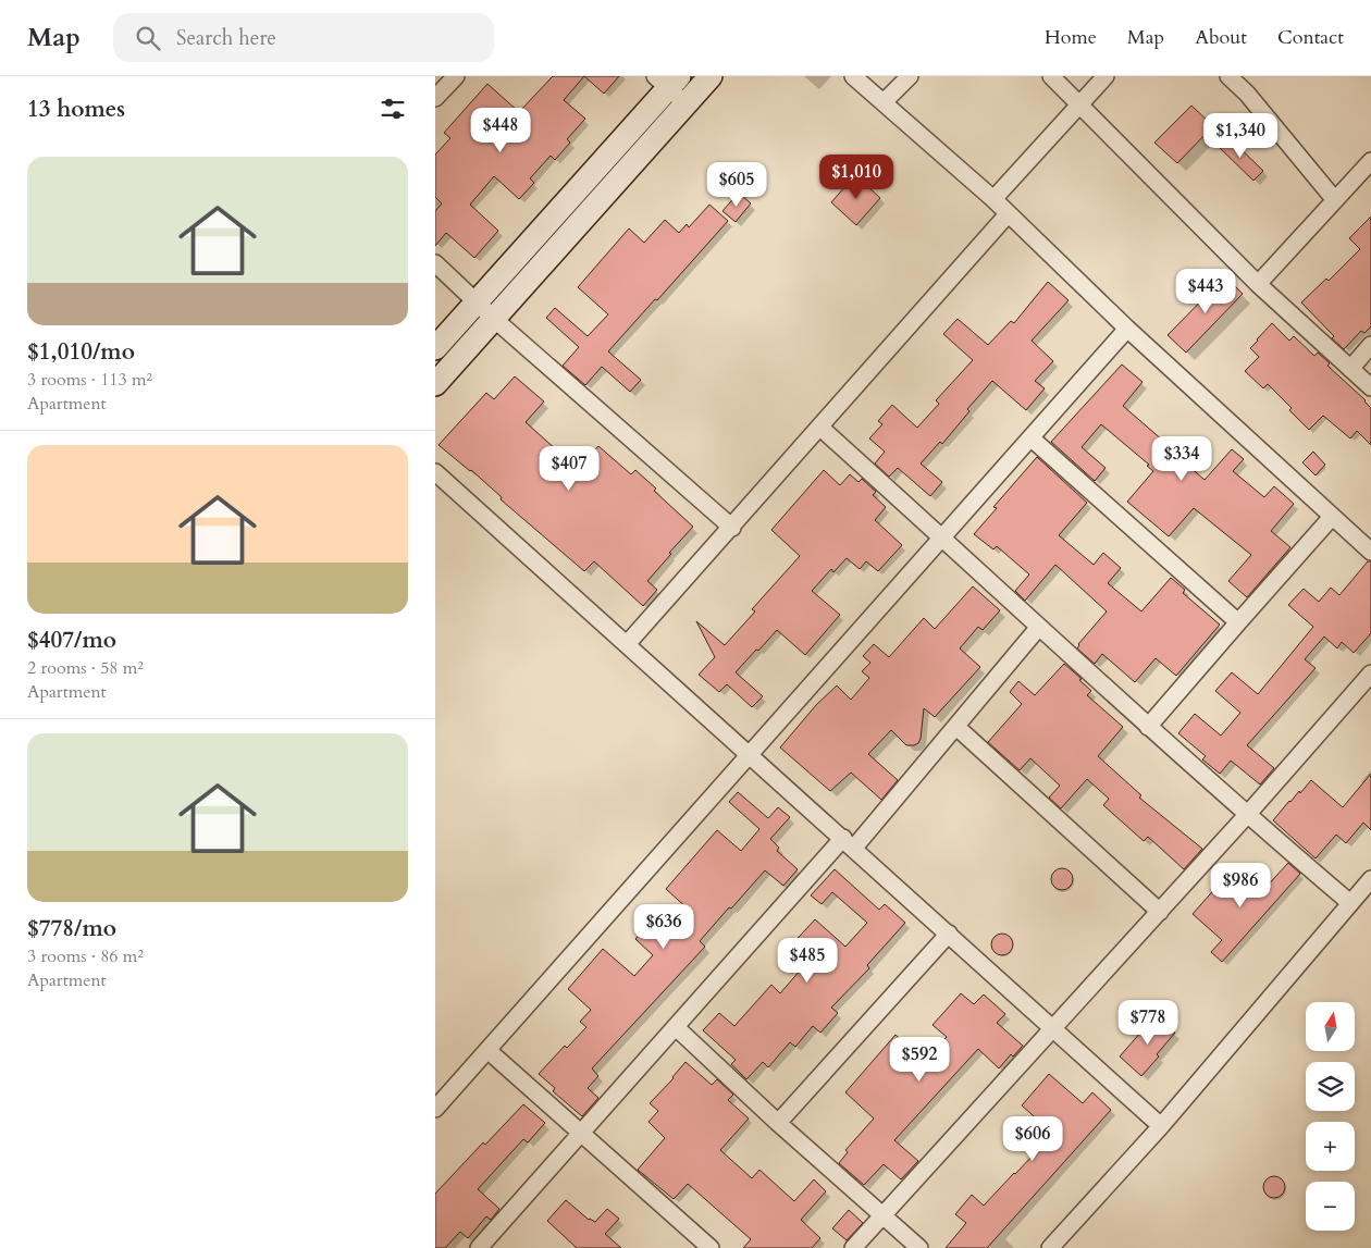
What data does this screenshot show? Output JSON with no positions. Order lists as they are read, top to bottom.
{
  "north": "top",
  "page": {
    "header": "Map",
    "search": "Search here",
    "nav": [
      "Home",
      "Map",
      "About",
      "Contact"
    ],
    "heading": "13 homes",
    "price": [
      "$448",
      "$1,340",
      "$1,010",
      "$605",
      "$443",
      "$334",
      "$407",
      "$986",
      "$636",
      "$485",
      "$778",
      "$592",
      "$606"
    ],
    "list": [
      {
        "name": "$1,010/mo",
        "note": "3 rooms · 113 m² · Apartment"
      },
      {
        "name": "$407/mo",
        "note": "2 rooms · 58 m² · Apartment"
      },
      {
        "name": "$778/mo",
        "note": "3 rooms · 86 m² · Apartment"
      }
    ],
    "map_buttons": ["+", "−"]
  }
}
